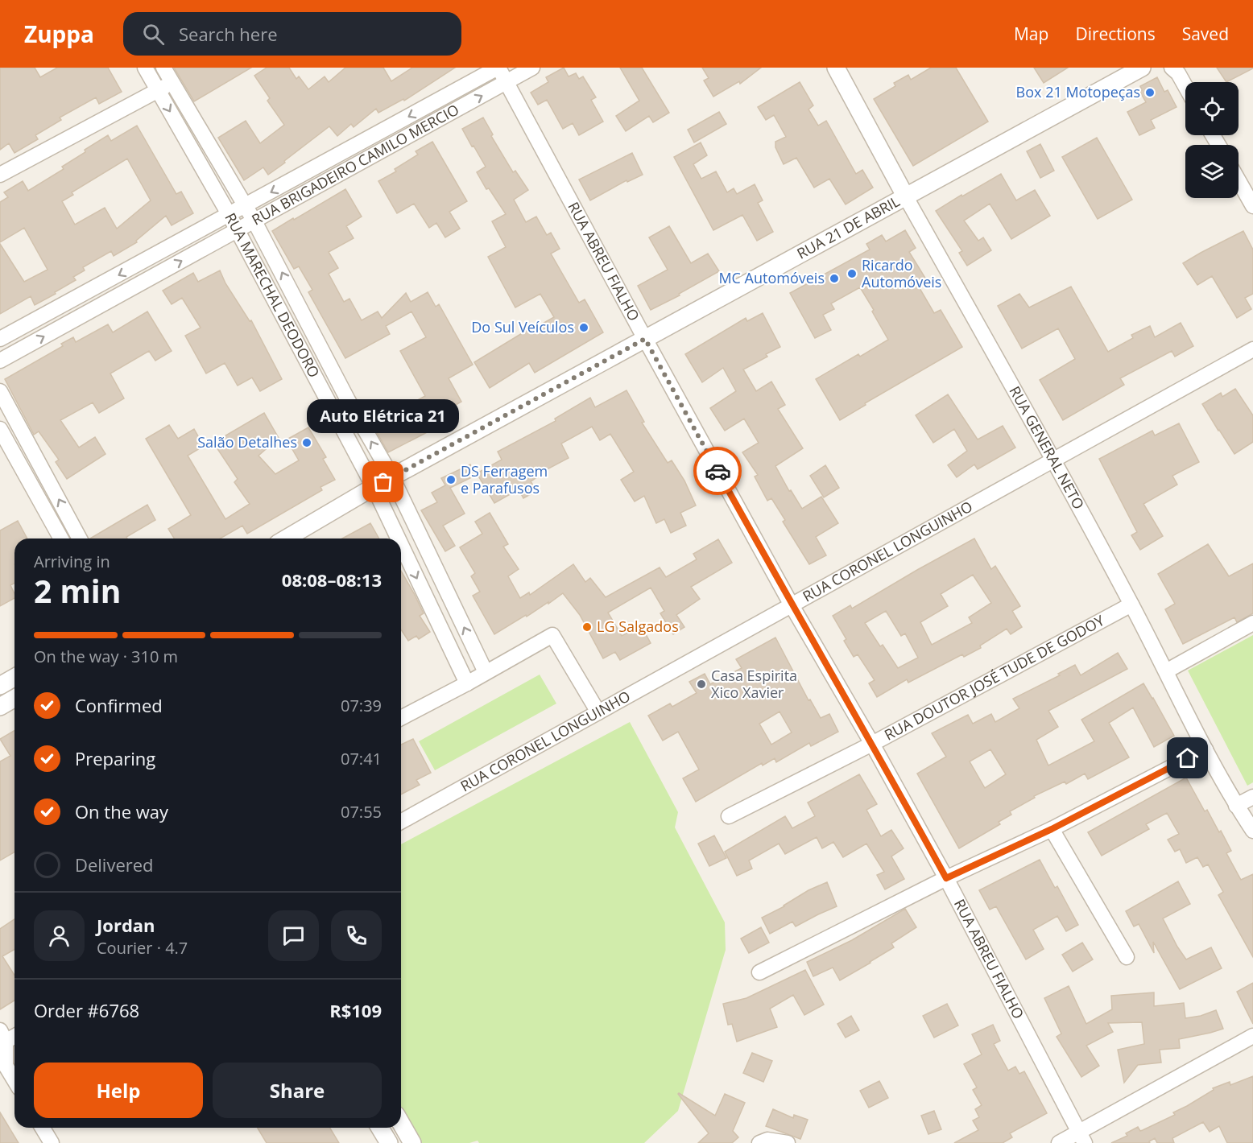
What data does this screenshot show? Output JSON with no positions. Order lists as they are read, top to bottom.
{
  "streets": {
    "street": [
      "RUA BRIGADEIRO CAMILO MERCIO",
      "RUA 21 DE ABRIL",
      "RUA ABREU FIALHO",
      "RUA MARECHAL DEODORO",
      "RUA GENERAL NETO",
      "RUA CORONEL LONGUINHO",
      "RUA DOUTOR JOSÉ TUDE DE GODOY"
    ]
  },
  "crossings": [
    ["RUA BRIGADEIRO CAMILO MERCIO", "RUA ABREU FIALHO"],
    ["RUA BRIGADEIRO CAMILO MERCIO", "RUA MARECHAL DEODORO"],
    ["RUA 21 DE ABRIL", "RUA ABREU FIALHO"],
    ["RUA 21 DE ABRIL", "RUA MARECHAL DEODORO"],
    ["RUA 21 DE ABRIL", "RUA GENERAL NETO"],
    ["RUA ABREU FIALHO", "RUA CORONEL LONGUINHO"],
    ["RUA ABREU FIALHO", "RUA DOUTOR JOSÉ TUDE DE GODOY"],
    ["RUA GENERAL NETO", "RUA CORONEL LONGUINHO"],
    ["RUA GENERAL NETO", "RUA DOUTOR JOSÉ TUDE DE GODOY"]
  ],
  "places": [
    "Box 21 Motopeças",
    "Ricardo Automóveis",
    "MC Automóveis",
    "Do Sul Veículos",
    "Salão Detalhes",
    "DS Ferragem e Parafusos",
    "Auto Elétrica 21",
    "LG Salgados",
    "Casa Espirita Xico Xavier"
  ],
  "page": {
    "header": "Zuppa",
    "search": "Search here",
    "nav": ["Map", "Directions", "Saved"],
    "bubble": "Auto Elétrica 21",
    "heading": ["2 min", "Arriving in", "08:08–08:13"],
    "panel": [
      "Jordan",
      "Courier · 4.7",
      "Order #6768",
      "R$109"
    ],
    "bar": "On the way · 310 m",
    "list": [
      ["Confirmed", "07:39"],
      ["Preparing", "07:41"],
      ["On the way", "07:55"],
      "Delivered"
    ],
    "buttons": ["Help", "Share"]
  }
}
